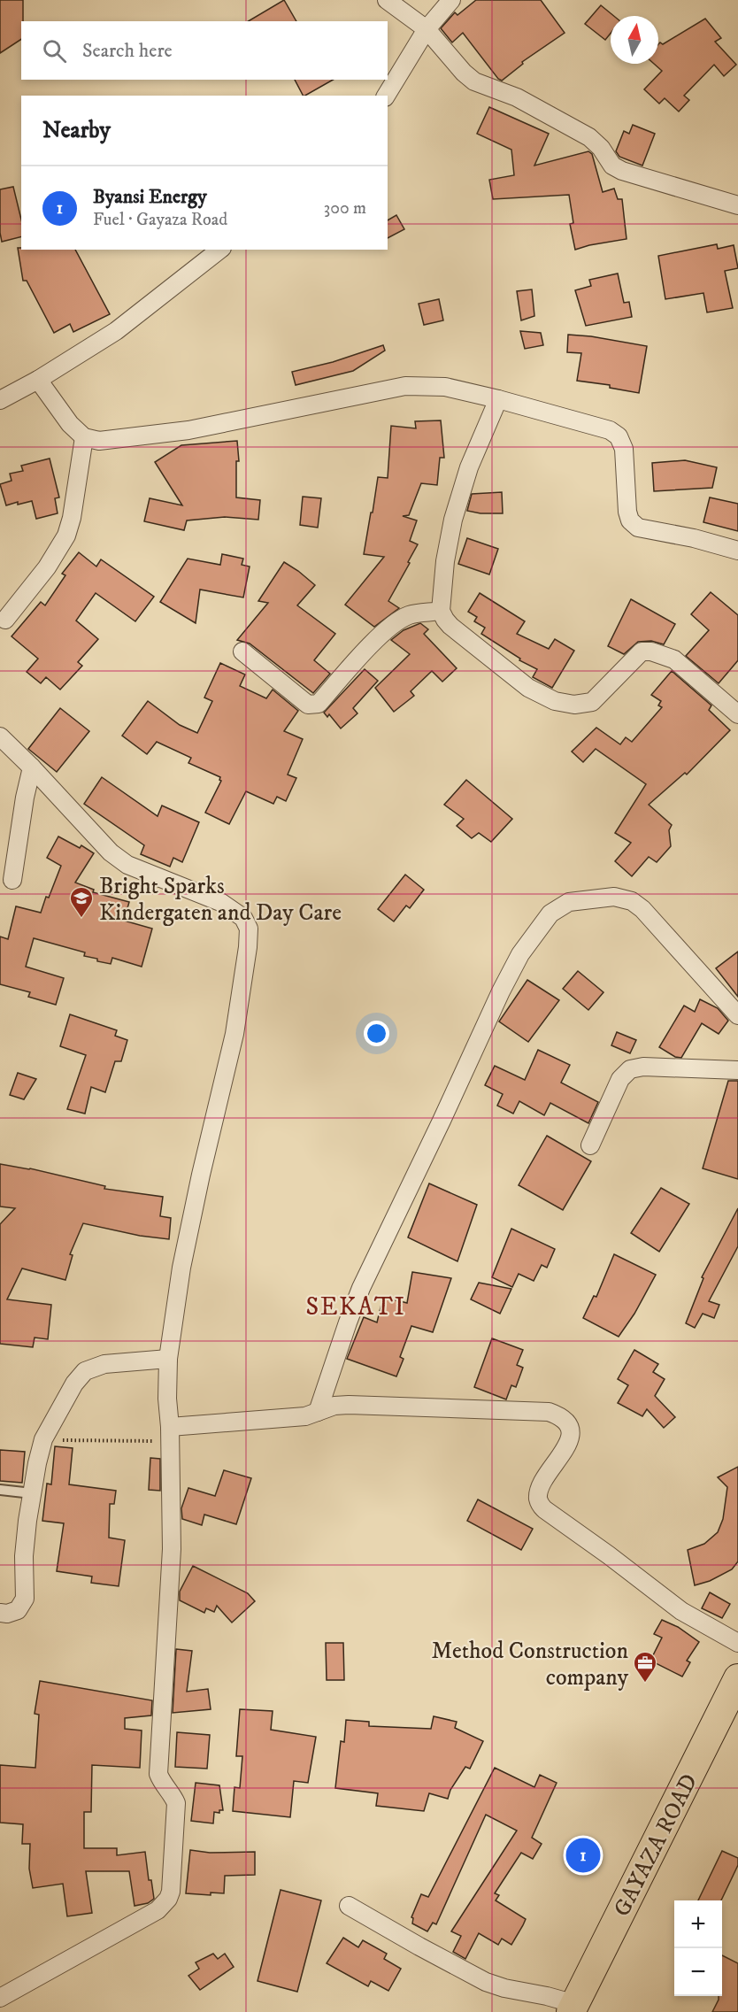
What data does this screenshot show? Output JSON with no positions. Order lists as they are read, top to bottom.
{
  "streets": {
    "main road": ["GAYAZA ROAD"]
  },
  "districts": ["SEKATI"],
  "places": {
    "school or university": ["Bright Sparks Kindergaten and Day Care"],
    "office": ["Method Construction company"]
  },
  "north": "top",
  "page": {
    "search": "Search here",
    "heading": "Nearby",
    "list": [
      {
        "mark": "1",
        "name": "Byansi Energy",
        "note": "Fuel · Gayaza Road",
        "value": "300 m"
      }
    ],
    "pins": "1",
    "map_buttons": ["+", "−"]
  }
}
